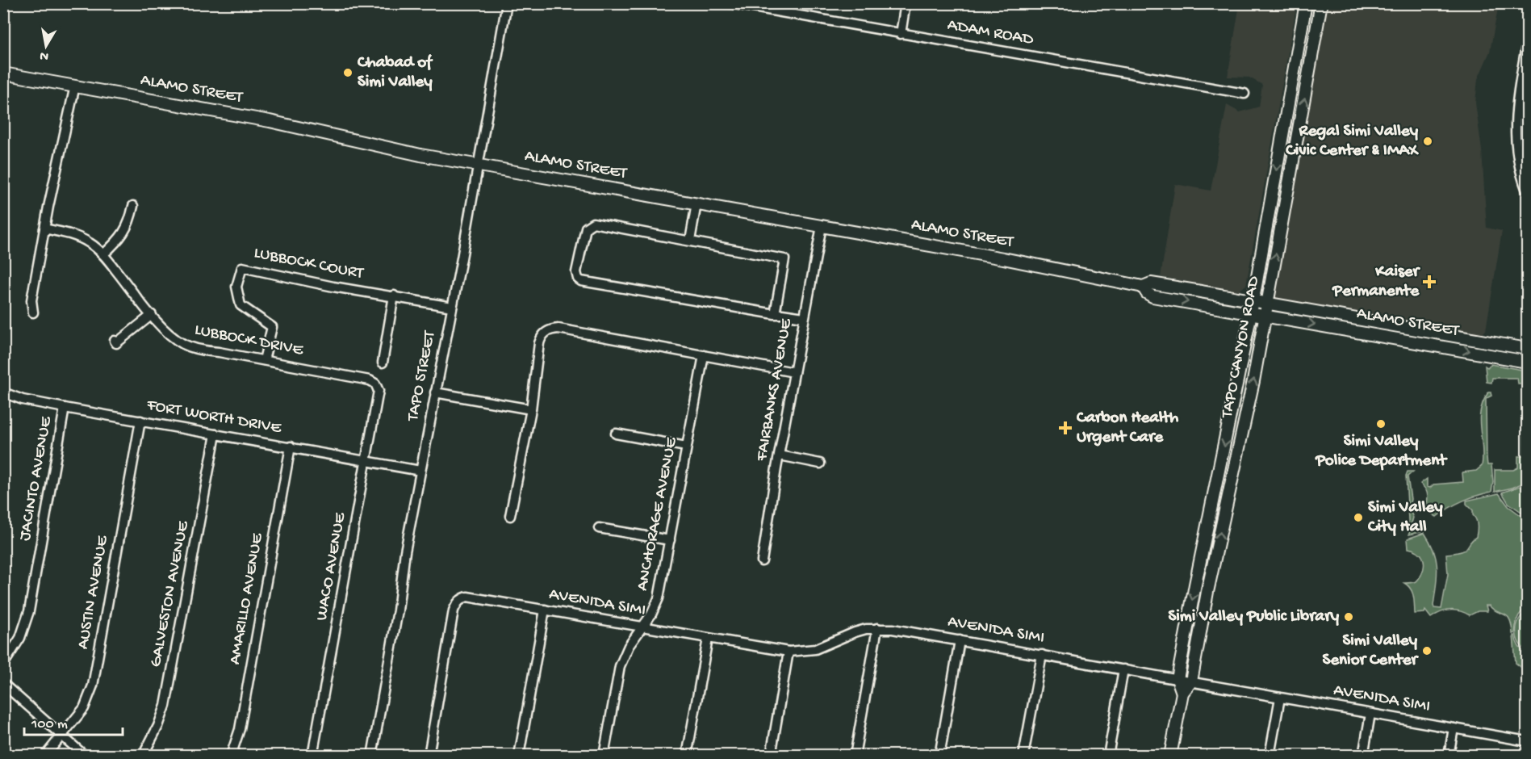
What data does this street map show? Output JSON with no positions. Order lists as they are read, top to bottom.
{
  "streets": {
    "main road": ["ALAMO STREET", "TAPO CANYON ROAD"],
    "street": [
      "ADAM ROAD",
      "LUBBOCK COURT",
      "LUBBOCK DRIVE",
      "TAPO STREET",
      "FAIRBANKS AVENUE",
      "FORT WORTH DRIVE",
      "JACINTO AVENUE",
      "ANCHORAGE AVENUE",
      "WACO AVENUE",
      "AUSTIN AVENUE",
      "GALVESTON AVENUE",
      "AMARILLO AVENUE",
      "AVENIDA SIMI"
    ]
  },
  "crossings": [
    ["ALAMO STREET", "TAPO CANYON ROAD"],
    ["ALAMO STREET", "TAPO STREET"],
    ["ALAMO STREET", "FAIRBANKS AVENUE"],
    ["LUBBOCK COURT", "LUBBOCK DRIVE"],
    ["LUBBOCK COURT", "TAPO STREET"],
    ["LUBBOCK DRIVE", "WACO AVENUE"],
    ["TAPO CANYON ROAD", "AVENIDA SIMI"],
    ["TAPO STREET", "FORT WORTH DRIVE"],
    ["FORT WORTH DRIVE", "JACINTO AVENUE"],
    ["FORT WORTH DRIVE", "WACO AVENUE"],
    ["FORT WORTH DRIVE", "AUSTIN AVENUE"],
    ["FORT WORTH DRIVE", "GALVESTON AVENUE"],
    ["FORT WORTH DRIVE", "AMARILLO AVENUE"],
    ["ANCHORAGE AVENUE", "AVENIDA SIMI"]
  ],
  "places": {
    "other": [
      "Chabad of Simi Valley",
      "Regal Simi Valley Civic Center & IMAX",
      "Simi Valley Police Department",
      "Simi Valley City Hall",
      "Simi Valley Public Library",
      "Simi Valley Senior Center"
    ],
    "health": ["Kaiser Permanente", "Carbon Health Urgent Care"]
  },
  "scale_bar": "100 m",
  "north": "bottom"
}
